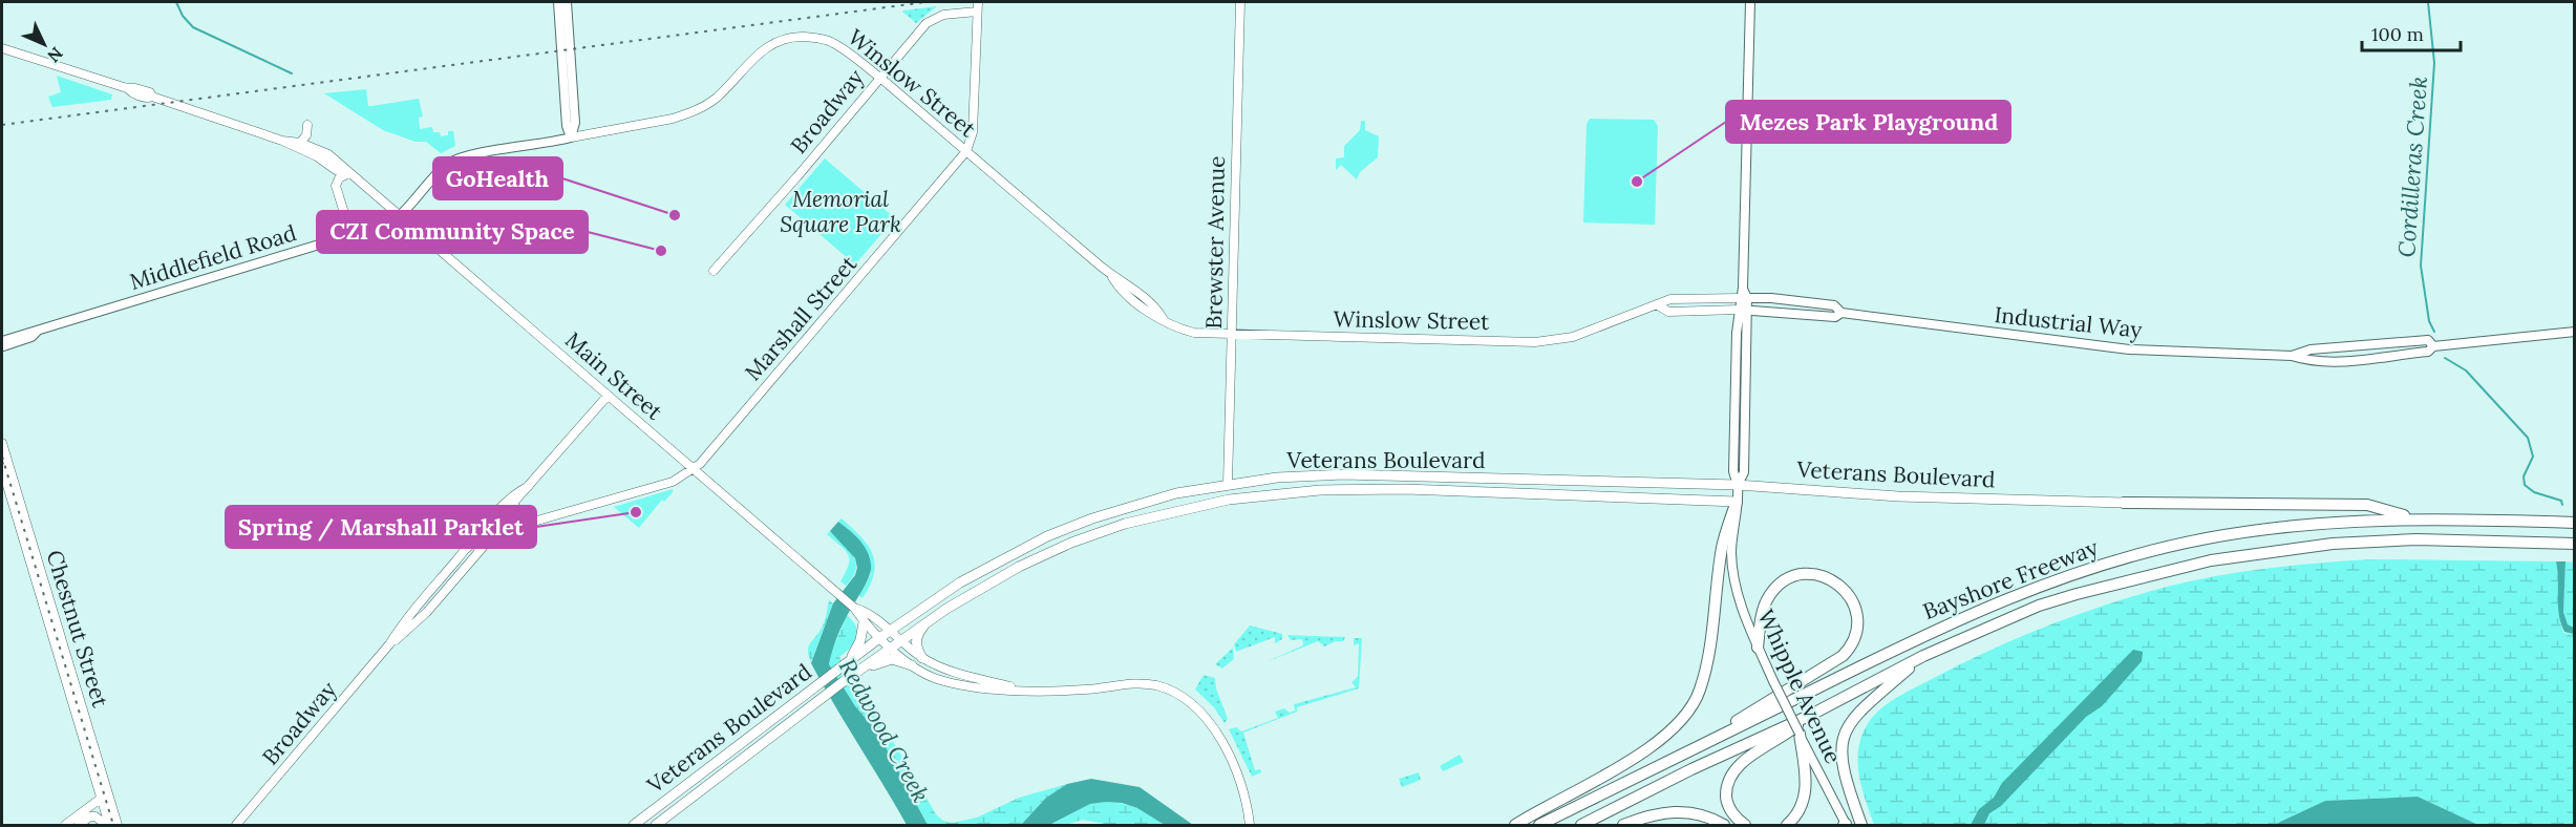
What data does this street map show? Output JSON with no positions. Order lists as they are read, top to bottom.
{
  "streets": {
    "highway": ["Bayshore Freeway"],
    "main road": [
      "Middlefield Road",
      "Industrial Way",
      "Veterans Boulevard",
      "Whipple Avenue"
    ],
    "street": [
      "Winslow Street",
      "Broadway",
      "Brewster Avenue",
      "Marshall Street",
      "Main Street",
      "Chestnut Street"
    ]
  },
  "crossings": [
    ["Winslow Street", "Broadway"],
    ["Winslow Street", "Brewster Avenue"],
    ["Winslow Street", "Middlefield Road"],
    ["Winslow Street", "Marshall Street"],
    ["Winslow Street", "Industrial Way"],
    ["Winslow Street", "Whipple Avenue"],
    ["Broadway", "Marshall Street"],
    ["Broadway", "Main Street"],
    ["Brewster Avenue", "Veterans Boulevard"],
    ["Middlefield Road", "Main Street"],
    ["Marshall Street", "Main Street"],
    ["Industrial Way", "Whipple Avenue"],
    ["Main Street", "Veterans Boulevard"],
    ["Veterans Boulevard", "Whipple Avenue"]
  ],
  "water": ["Cordilleras Creek", "Redwood Creek"],
  "parks": ["Memorial Square Park"],
  "places": [
    "Mezes Park Playground",
    "GoHealth",
    "CZI Community Space",
    "Spring / Marshall Parklet"
  ],
  "scale_bar": "100 m",
  "north": "bottom right"
}
